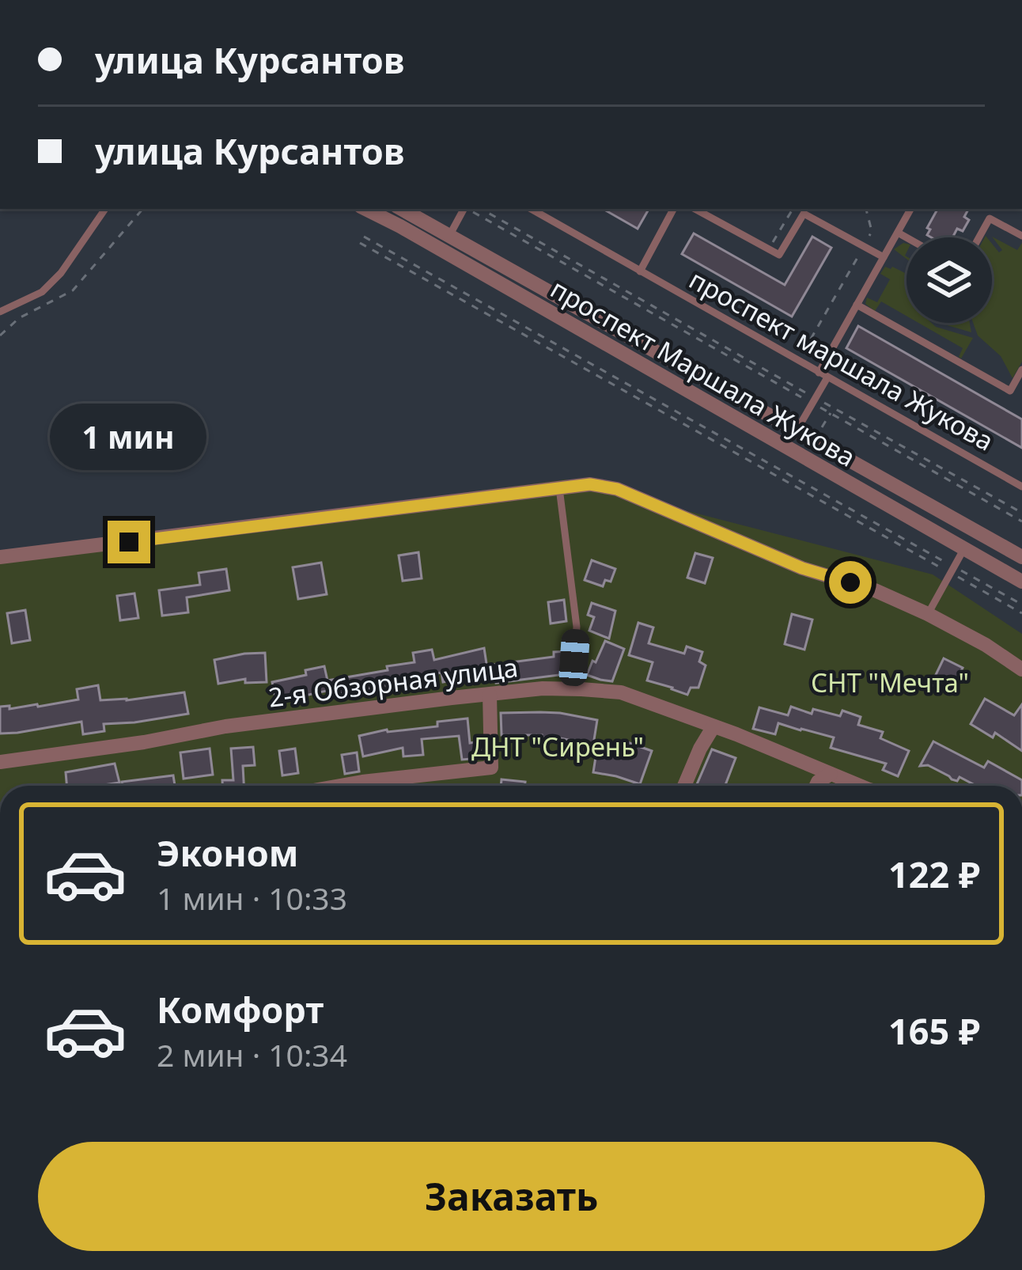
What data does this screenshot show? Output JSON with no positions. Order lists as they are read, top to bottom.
{
  "streets": {
    "street": ["проспект Маршала Жукова", "2-я Обзорная улица"],
    "lane": ["проспект маршала Жукова"]
  },
  "parks": ["СНТ \"Мечта\"", "ДНТ \"Сирень\""],
  "page": {
    "banner": ["улица Курсантов", "улица Курсантов"],
    "bubble": "1 мин",
    "list": [
      {
        "name": "Эконом",
        "note": "1 мин · 10:33",
        "value": "122 ₽"
      },
      {
        "name": "Комфорт",
        "note": "2 мин · 10:34",
        "value": "165 ₽"
      }
    ],
    "buttons": "Заказать"
  }
}
